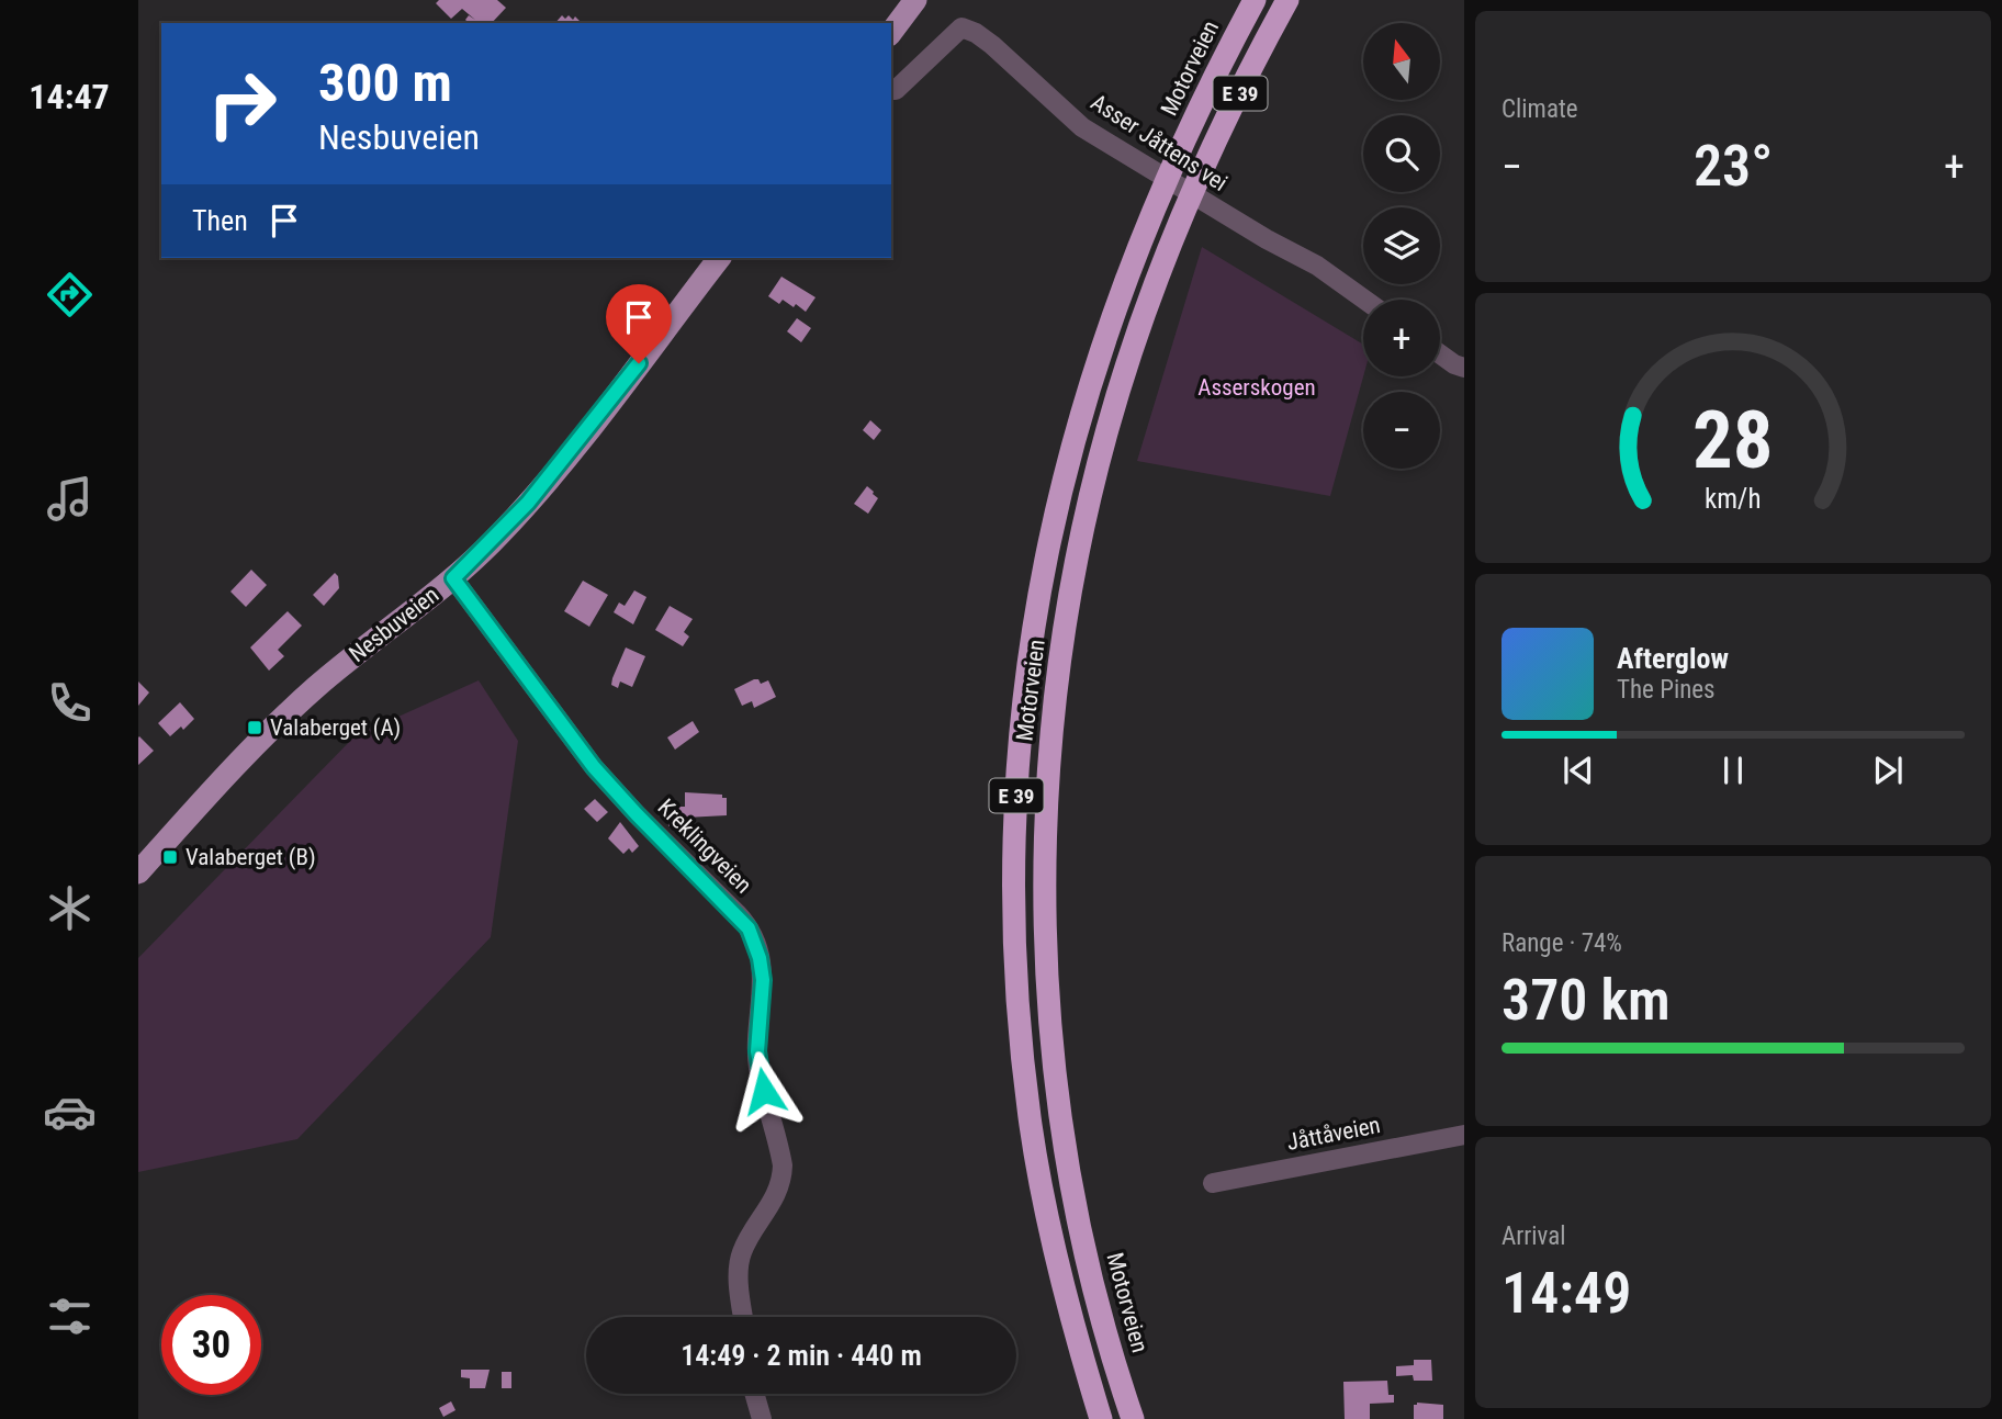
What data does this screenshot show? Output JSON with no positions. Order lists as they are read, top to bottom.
{
  "streets": {
    "highway": ["Motorveien", "E 39"],
    "main road": ["Nesbuveien"],
    "street": ["Asser Jåttens vei", "Kreklingveien", "Jåttåveien"]
  },
  "crossings": [
    ["Nesbuveien", "Kreklingveien"]
  ],
  "parks": ["Asserskogen"],
  "places": {
    "transit": ["Valaberget (A)", "Valaberget (B)"]
  },
  "north": "top",
  "page": {
    "tabs": "14:47",
    "tile": [
      "Climate",
      ["Range · 74%", "370 km"],
      ["Arrival", "14:49"]
    ],
    "map_buttons": ["+", "−"],
    "turn": ["300 m", "Nesbuveien"],
    "heat": ["−", "23°", "+"],
    "then": "Then",
    "song": ["Afterglow", "The Pines"],
    "limit": "30",
    "trip": "14:49 · 2 min · 440 m",
    "gauge": ["28", "km/h"]
  }
}
